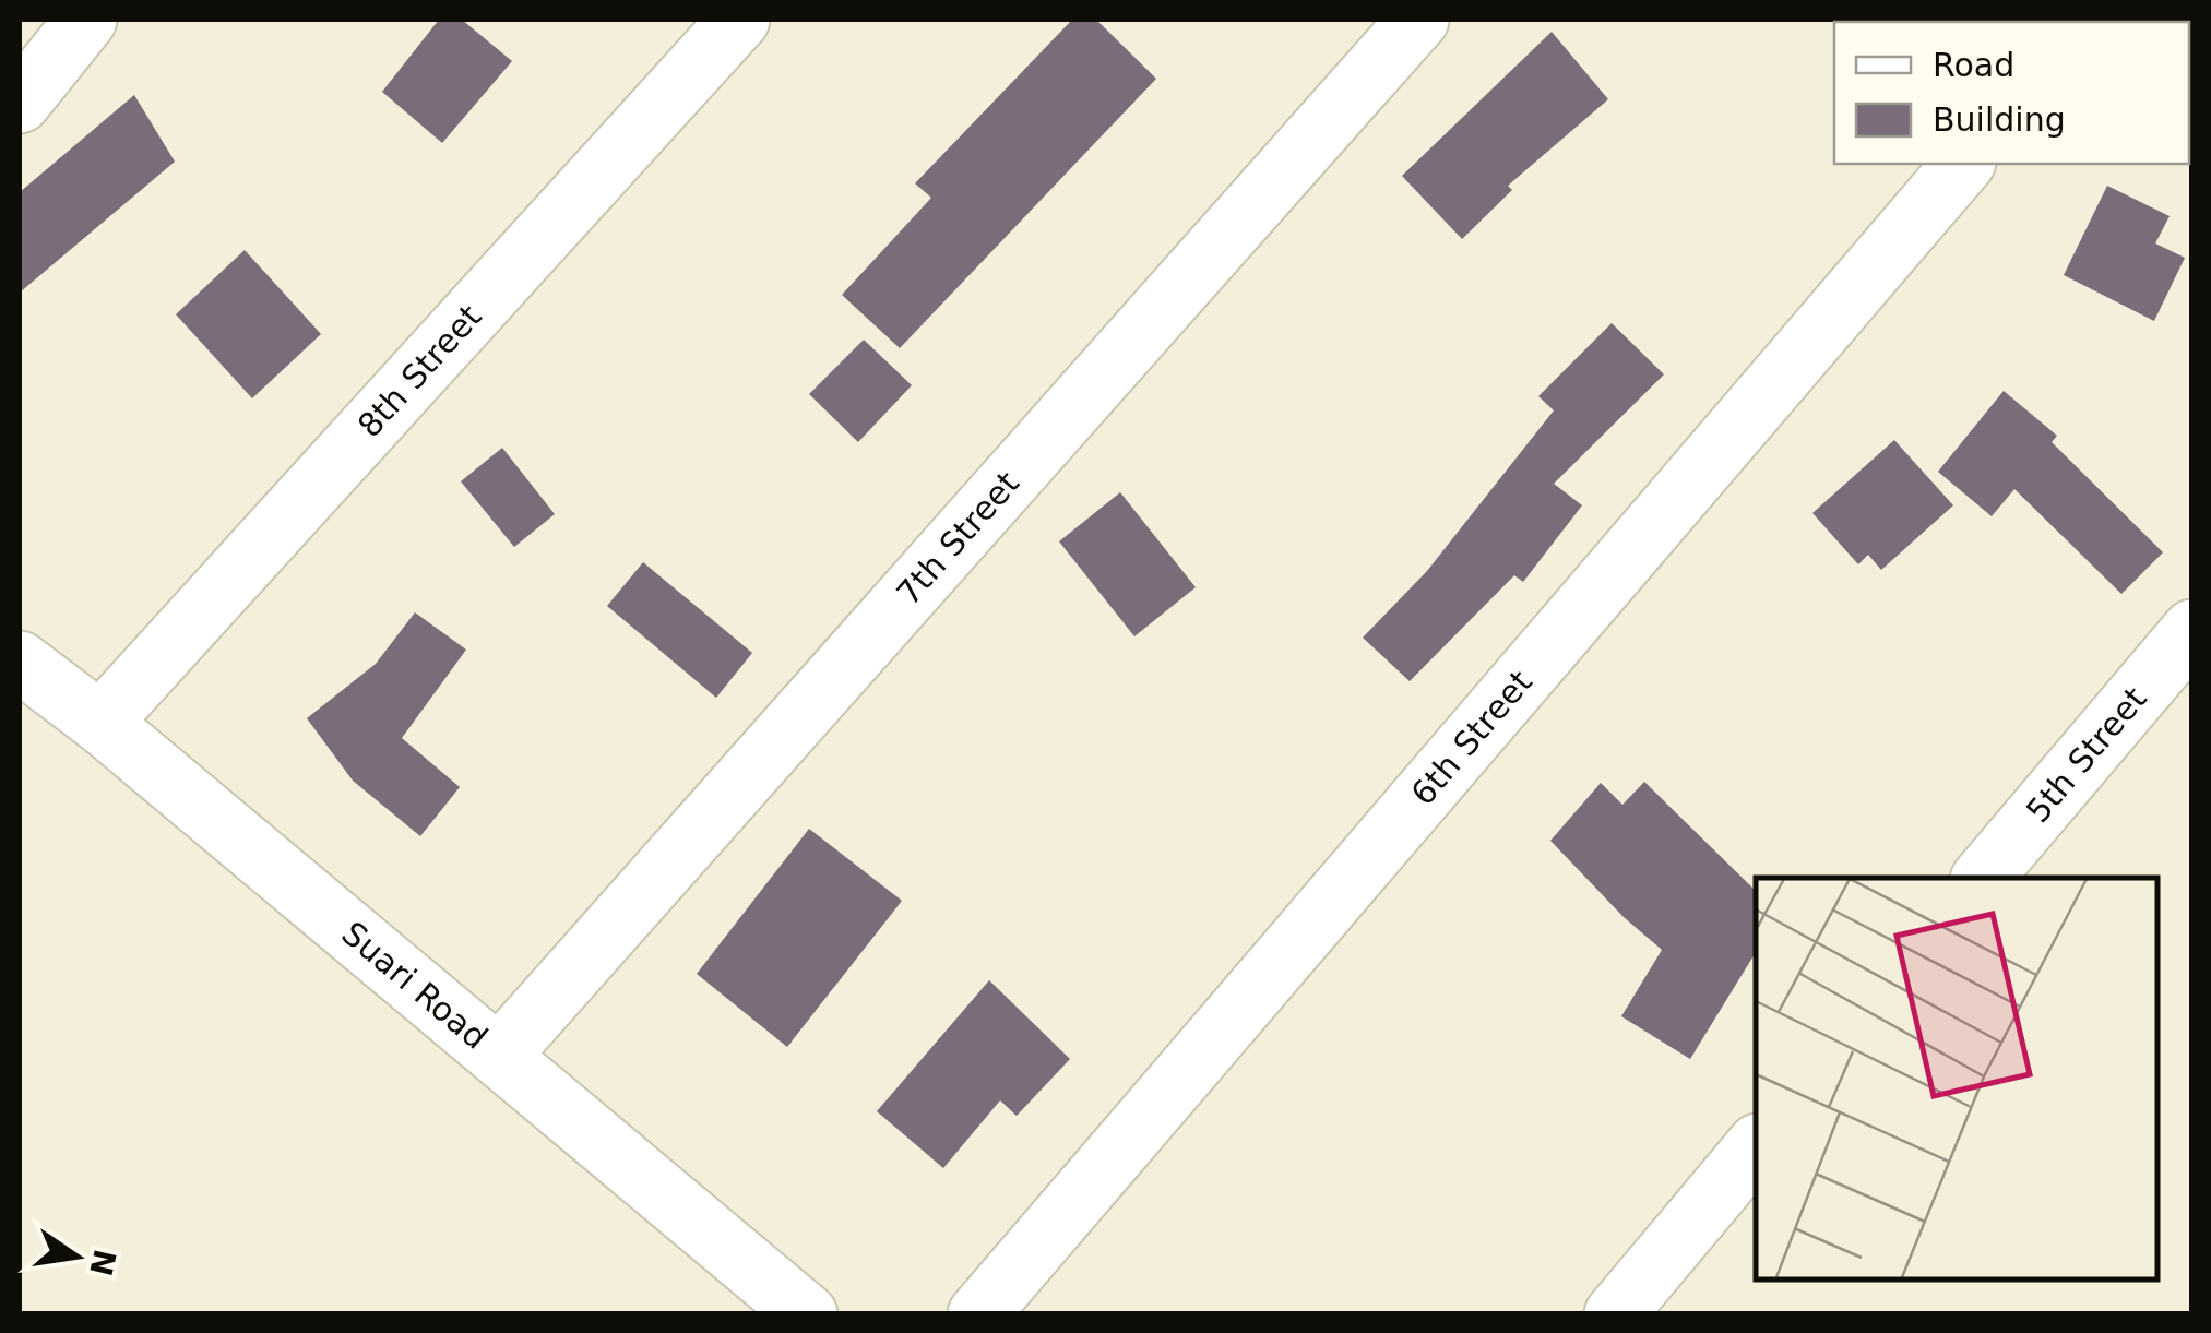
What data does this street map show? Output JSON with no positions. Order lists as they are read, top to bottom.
{
  "streets": {
    "street": [
      "8th Street",
      "7th Street",
      "6th Street",
      "5th Street",
      "Suari Road"
    ]
  },
  "crossings": [
    ["8th Street", "Suari Road"],
    ["7th Street", "Suari Road"]
  ],
  "legend": ["Road", "Building"],
  "north": "right"
}
